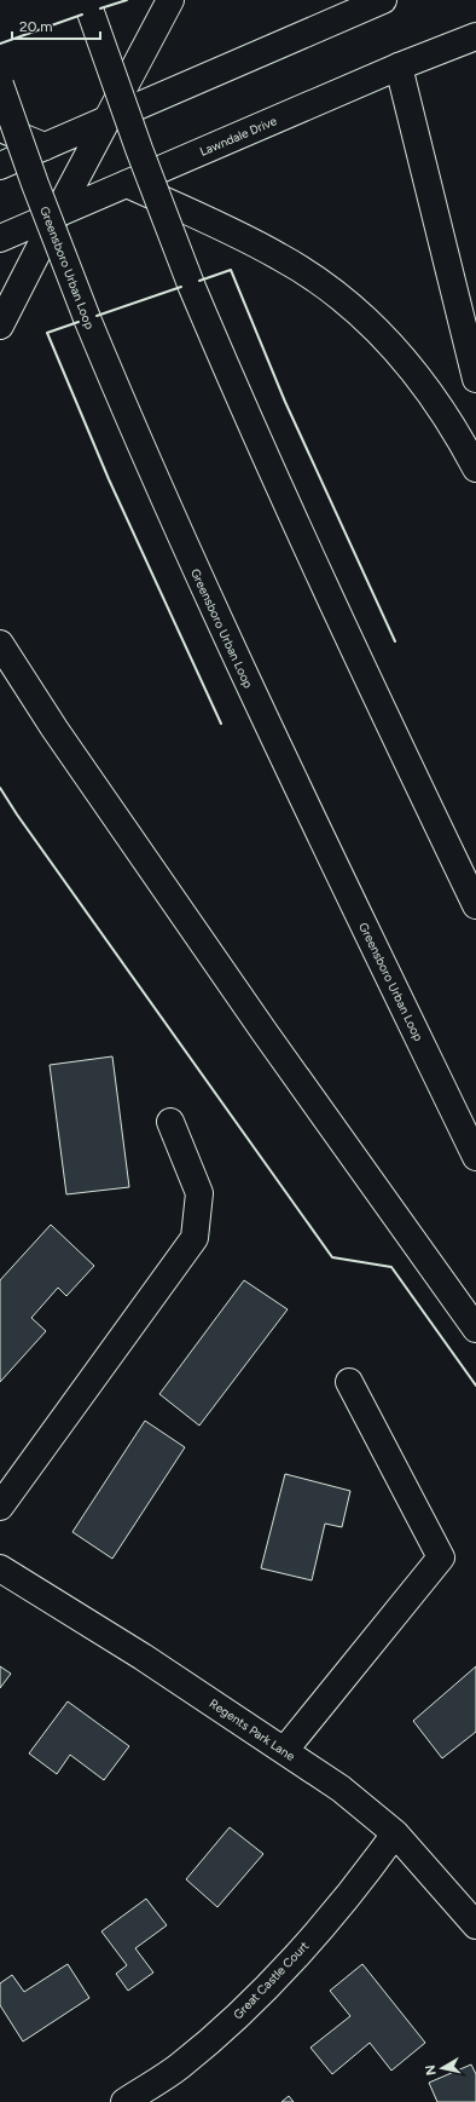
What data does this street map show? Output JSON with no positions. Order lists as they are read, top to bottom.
{
  "streets": {
    "main road": [
      "Lawndale Drive",
      "Greensboro Urban Loop",
      "Regents Park Lane",
      "Great Castle Court"
    ]
  },
  "crossings": [
    ["Regents Park Lane", "Great Castle Court"]
  ],
  "scale_bar": "20 m",
  "north": "left"
}
